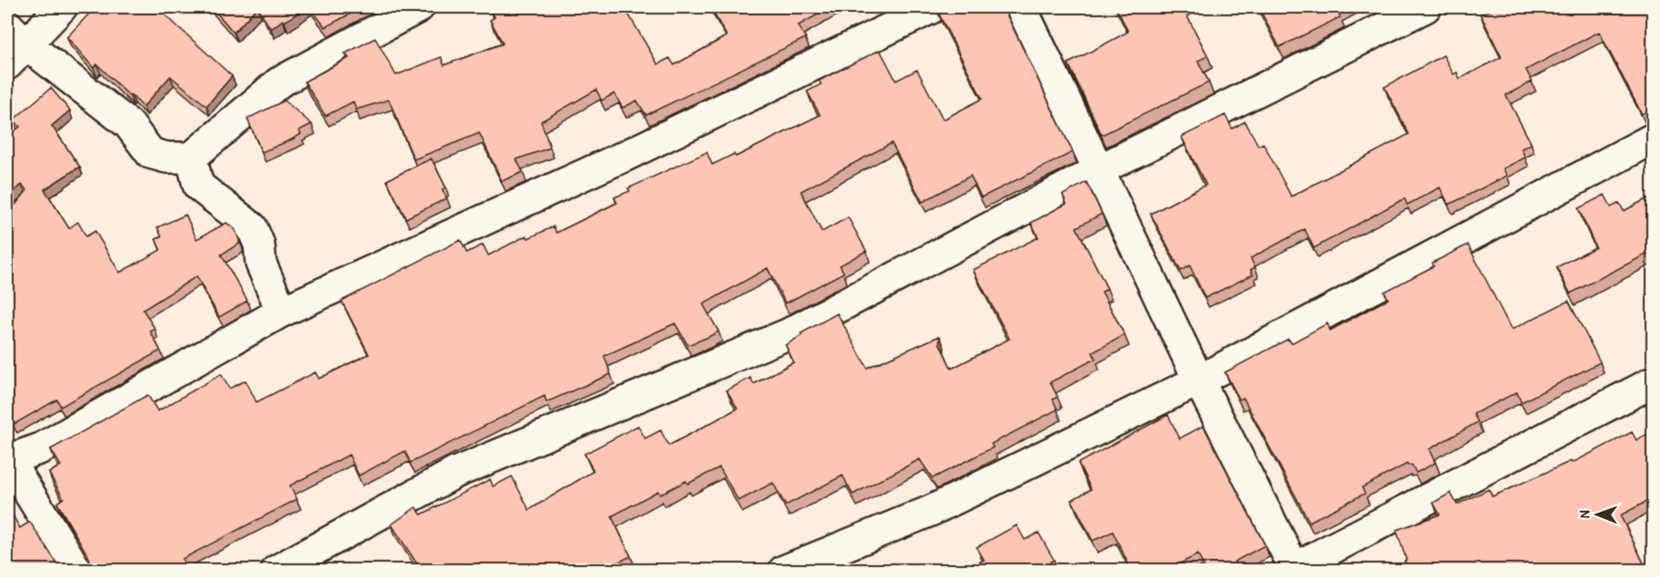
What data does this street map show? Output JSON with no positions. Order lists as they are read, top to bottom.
{
  "north": "left"
}
